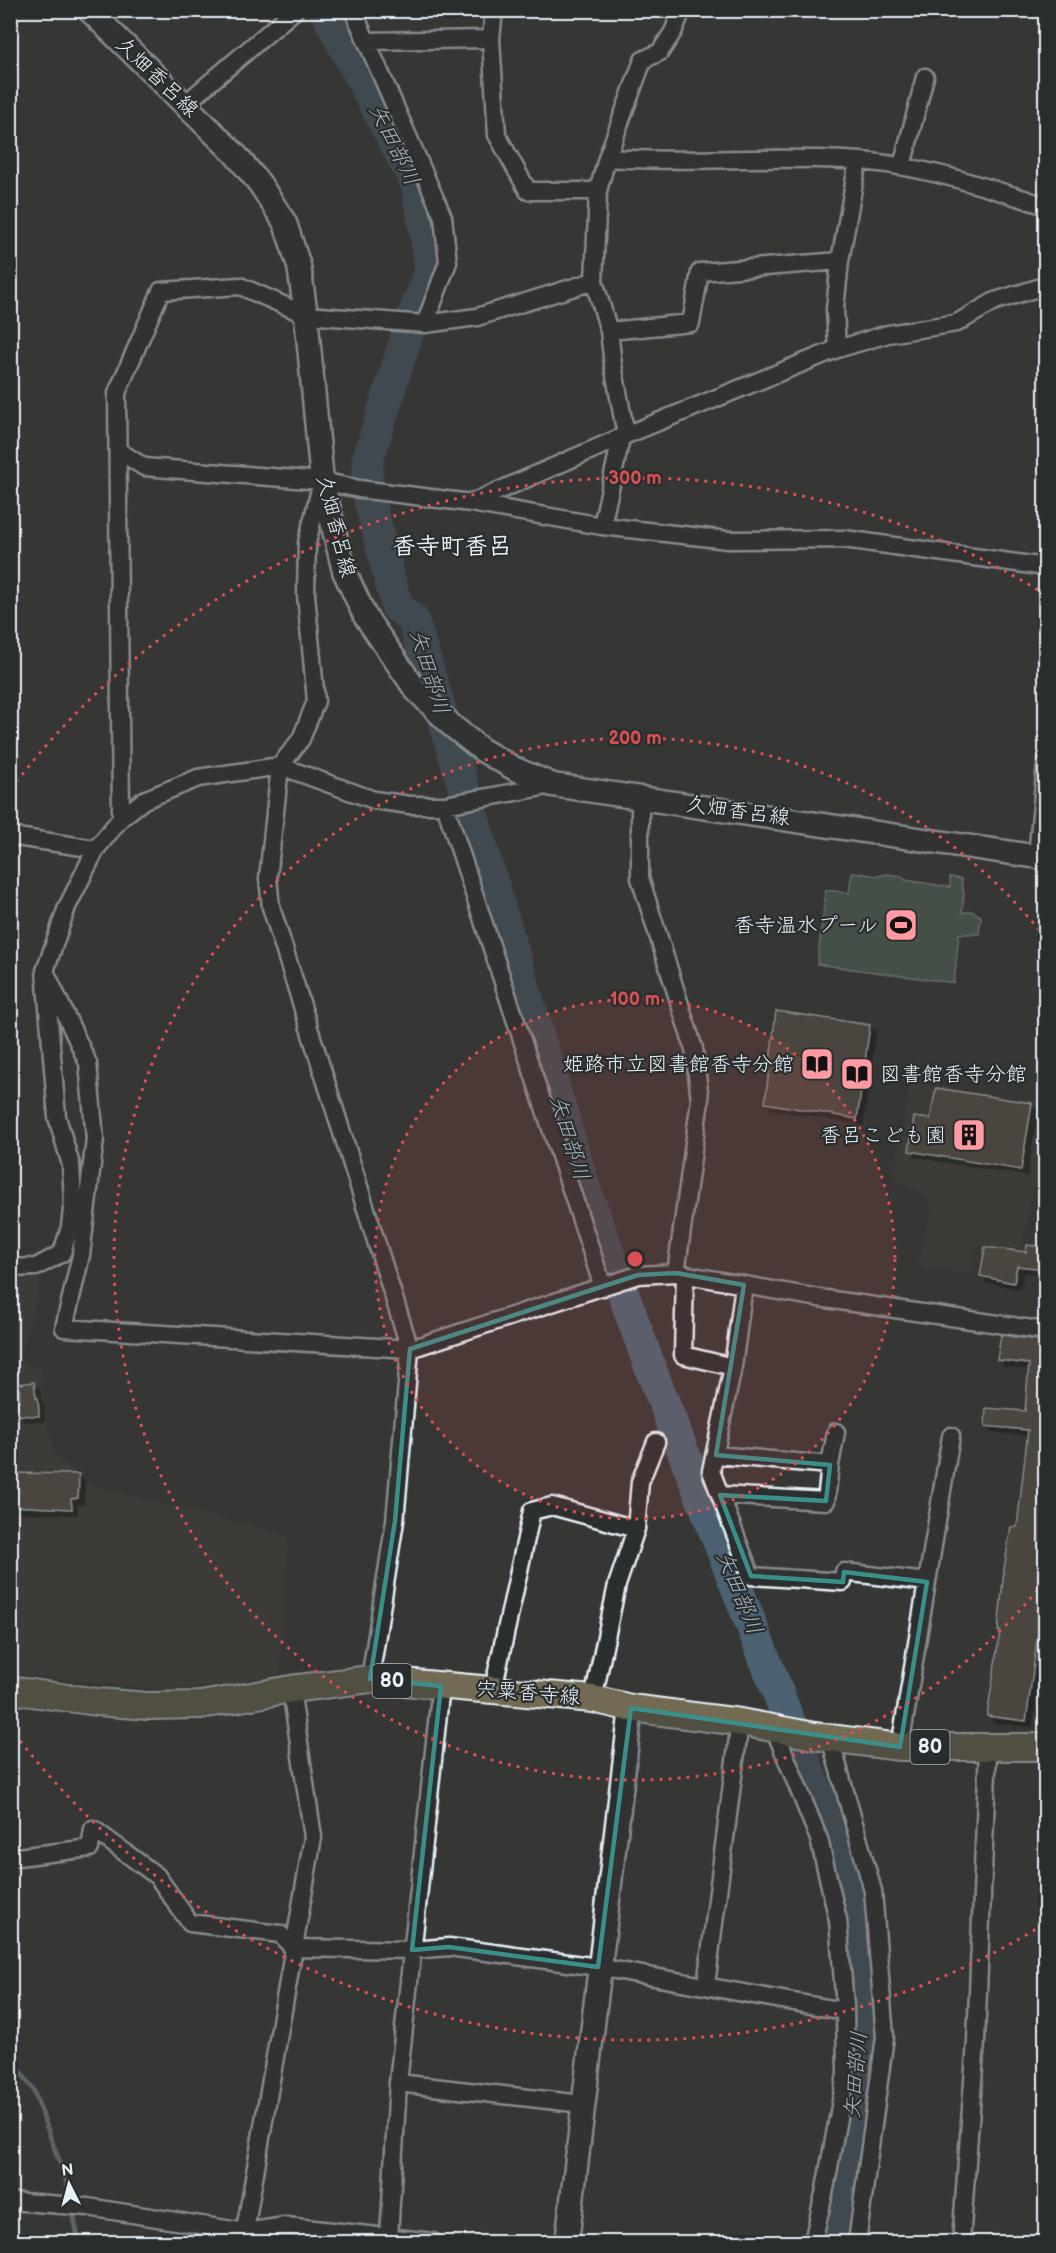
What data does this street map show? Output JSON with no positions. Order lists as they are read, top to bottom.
{
  "streets": {
    "main road": ["久畑香呂線", "80", "宍粟香寺線"]
  },
  "districts": ["香寺町香呂"],
  "water": ["矢田部川"],
  "places": {
    "sports": ["香寺温水プール"],
    "library": ["姫路市立図書館香寺分館", "図書館香寺分館"],
    "building": ["香呂こども園"]
  },
  "north": "top",
  "rings": ["300 m", "200 m", "100 m"]
}
